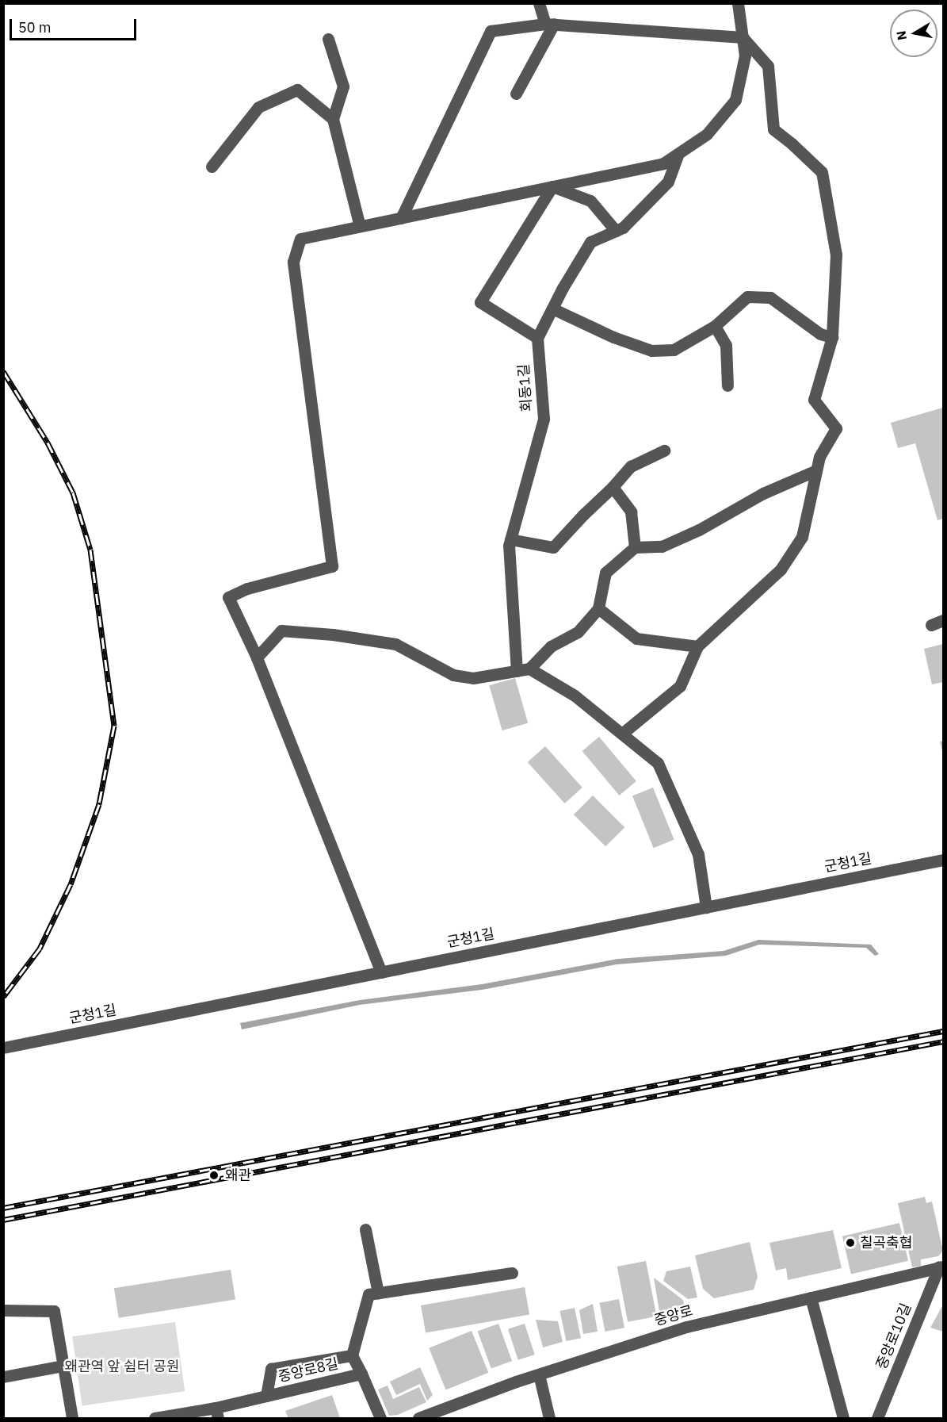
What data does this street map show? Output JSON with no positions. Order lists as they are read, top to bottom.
{
  "streets": {
    "street": [
      "회동1길",
      "군청1길",
      "중앙로",
      "중앙로10길",
      "중앙로8길"
    ]
  },
  "crossings": [
    ["중앙로", "중앙로10길"]
  ],
  "parks": ["왜관역 앞 쉼터 공원"],
  "places": ["왜관", "칠곡축협"],
  "scale_bar": "50 m",
  "north": "left"
}
